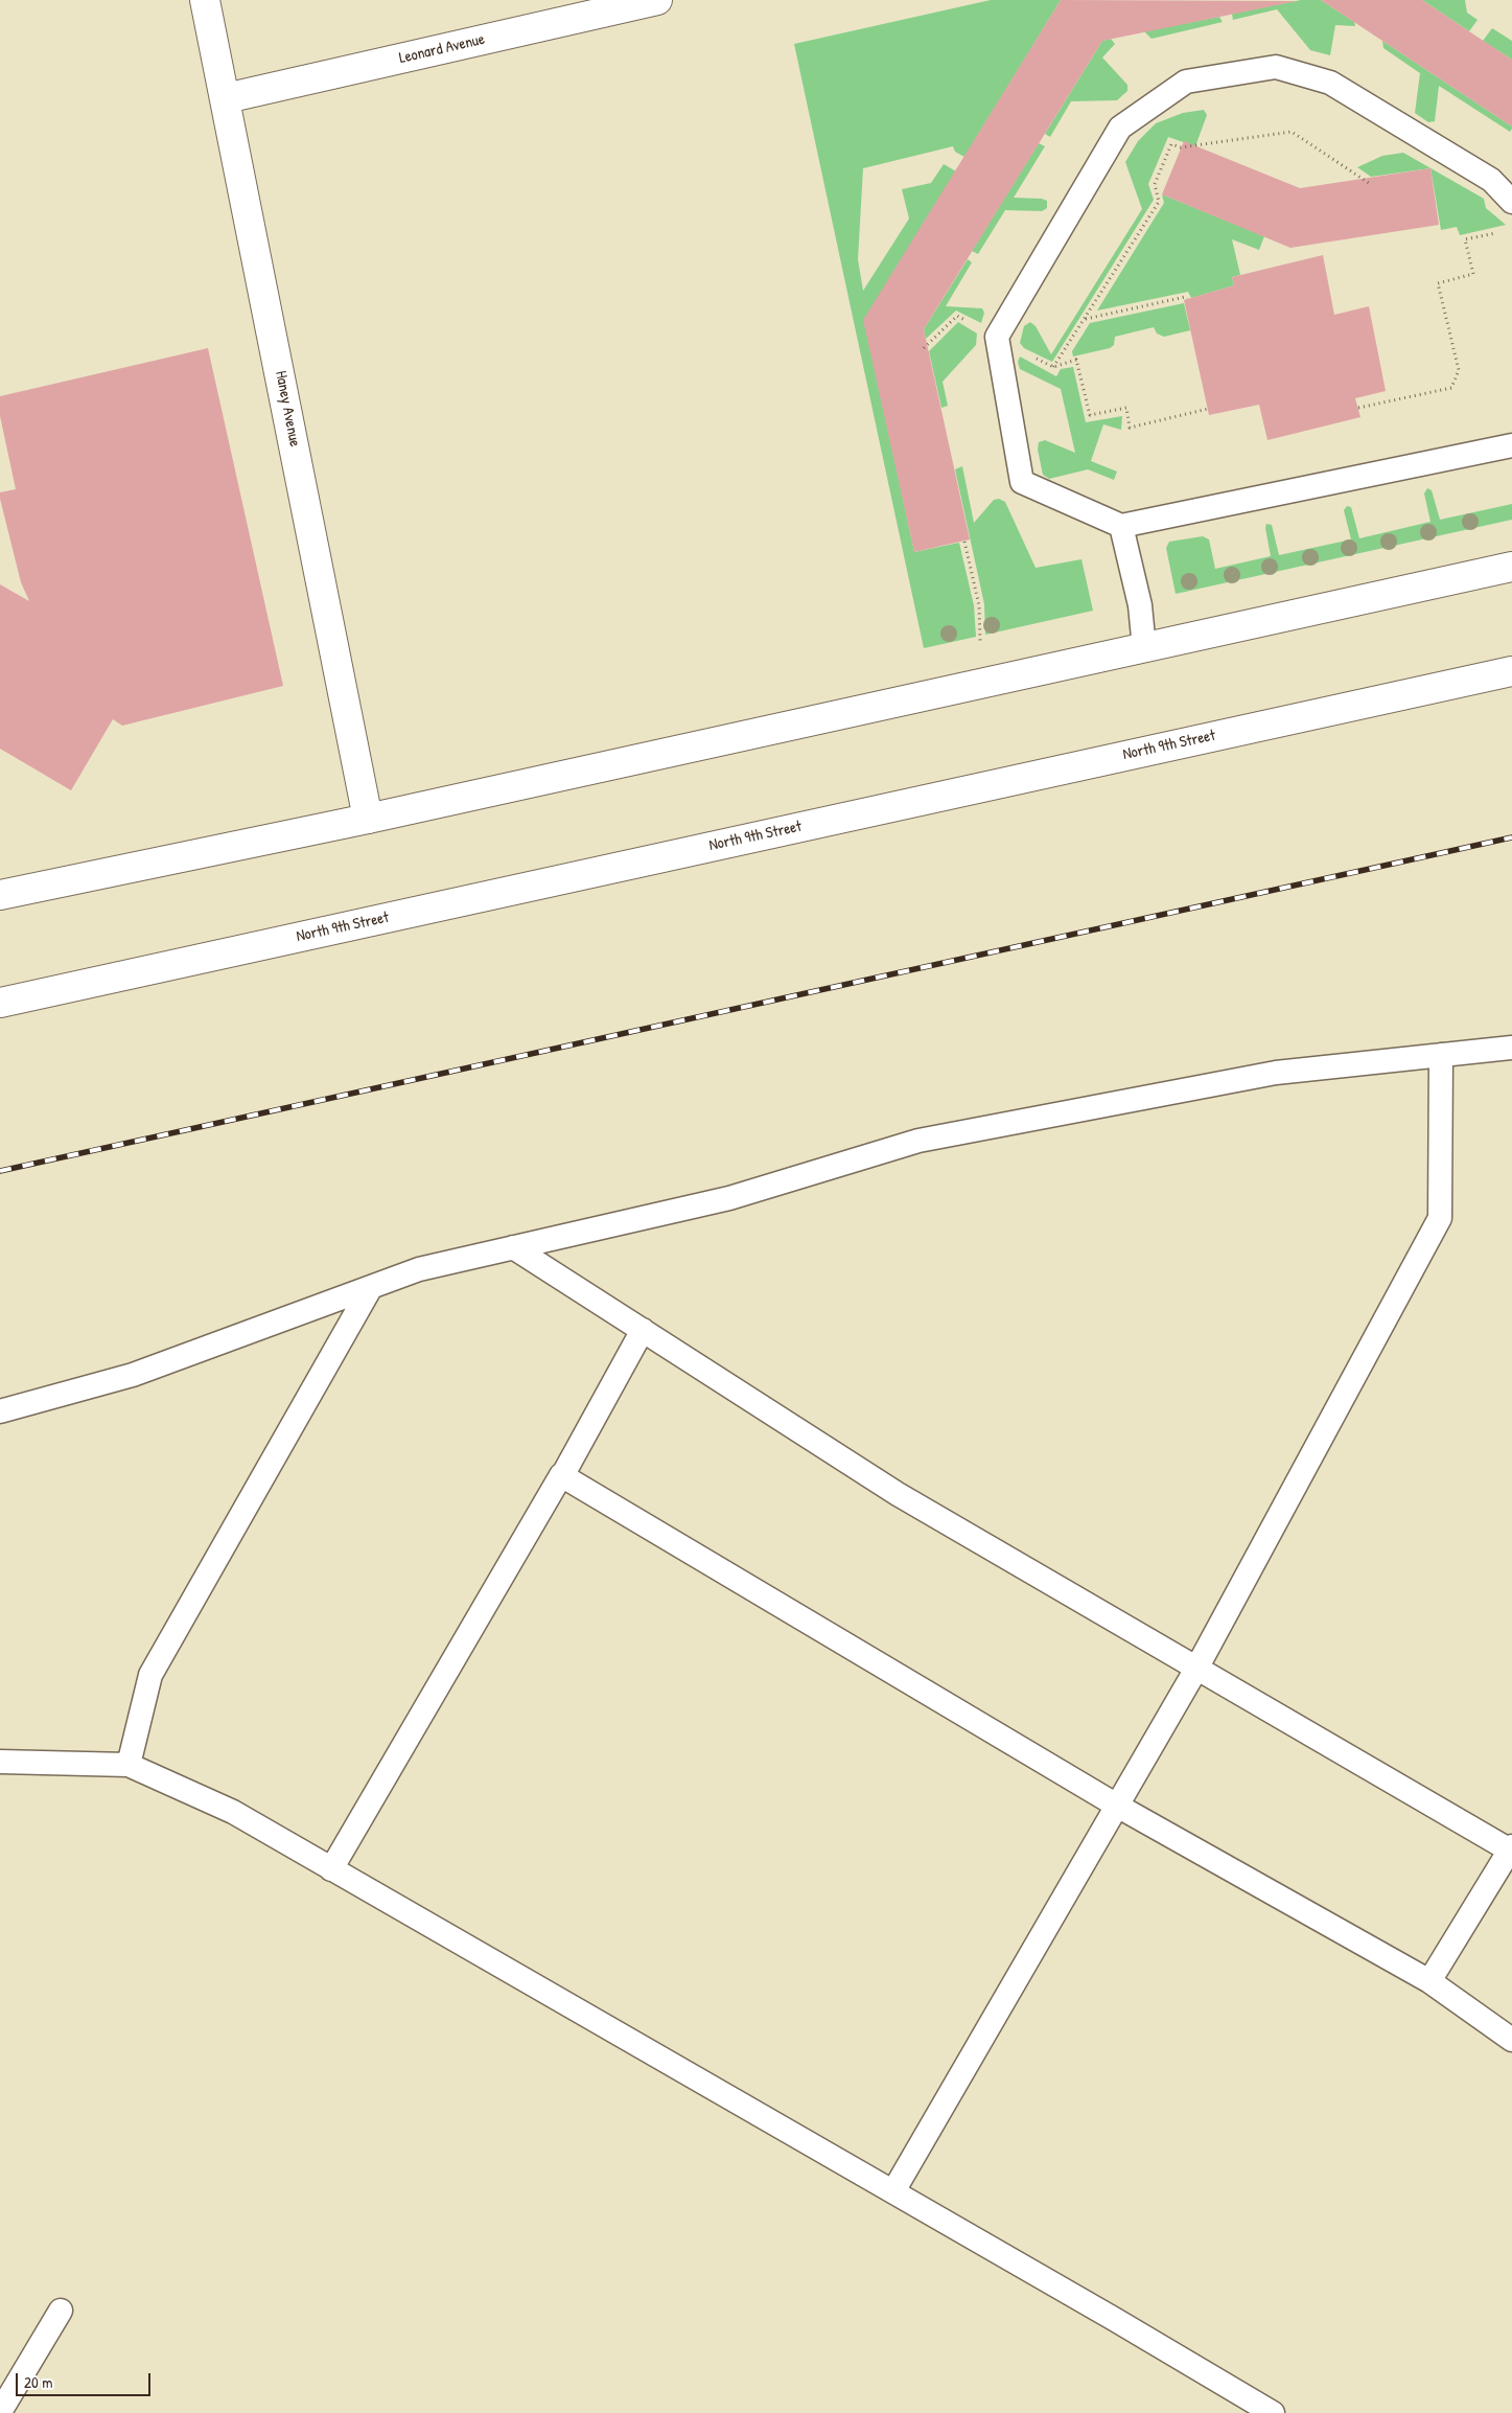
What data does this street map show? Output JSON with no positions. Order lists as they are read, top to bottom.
{
  "streets": {
    "street": ["Leonard Avenue", "Haney Avenue", "North 9th Street"]
  },
  "crossings": [
    ["Leonard Avenue", "Haney Avenue"]
  ],
  "scale_bar": "20 m"
}
